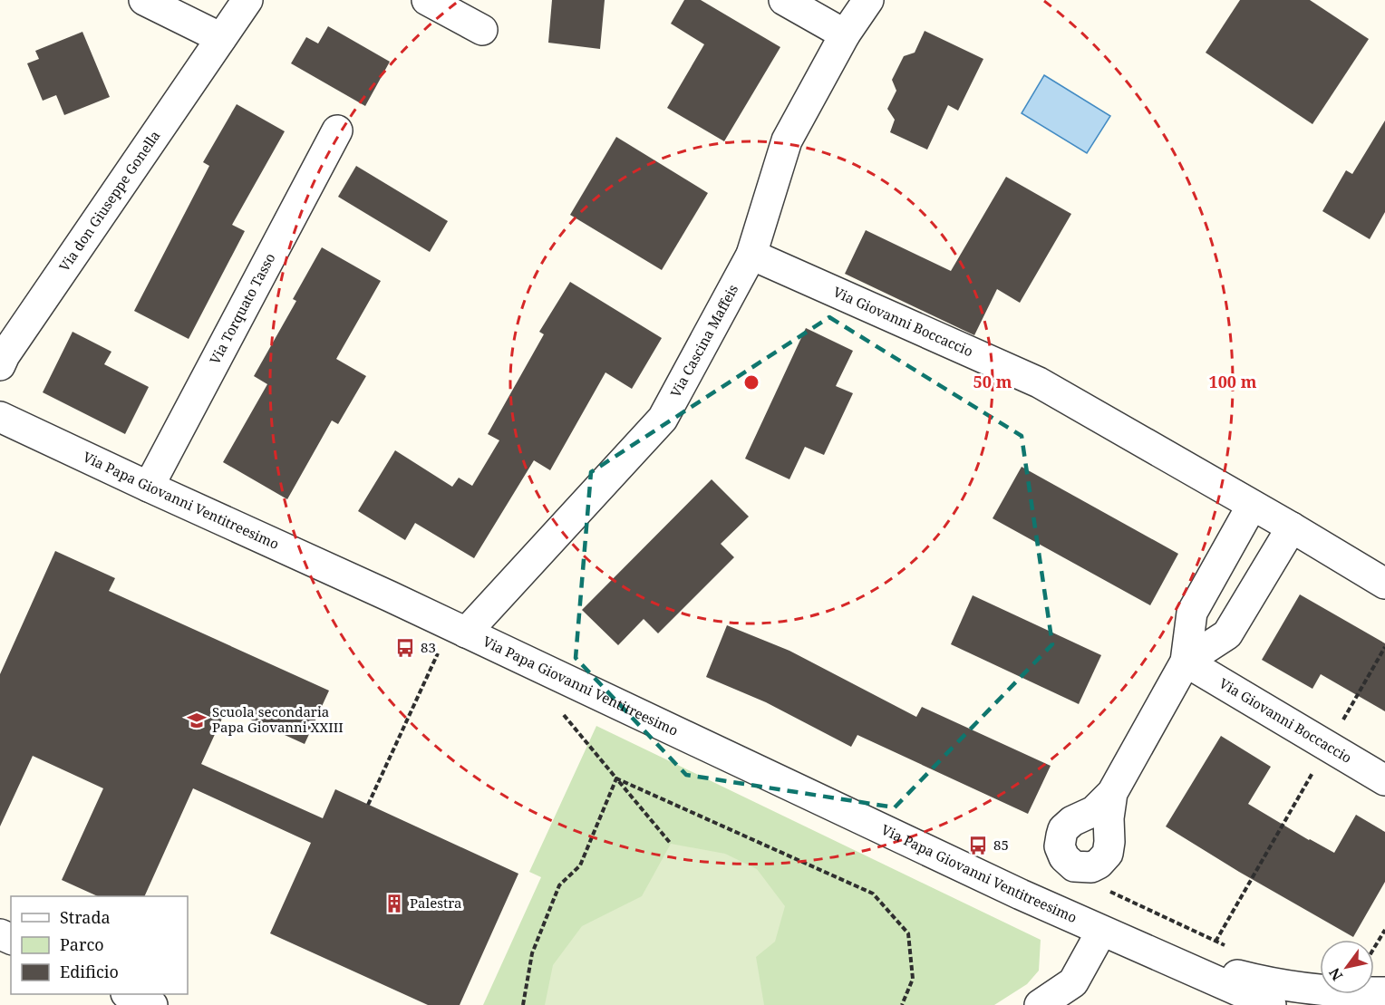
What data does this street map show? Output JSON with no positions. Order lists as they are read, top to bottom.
{
  "streets": {
    "street": [
      "Via don Giuseppe Gonella",
      "Via Torquato Tasso",
      "Via Giovanni Boccaccio",
      "Via Cascina Maffeis",
      "Via Papa Giovanni Ventitreesimo"
    ]
  },
  "crossings": [
    ["Via Torquato Tasso", "Via Papa Giovanni Ventitreesimo"],
    ["Via Giovanni Boccaccio", "Via Cascina Maffeis"],
    ["Via Cascina Maffeis", "Via Papa Giovanni Ventitreesimo"]
  ],
  "places": {
    "bus stop": ["83", "85"],
    "school or university": ["Scuola secondaria Papa Giovanni XXIII"],
    "building": ["Palestra"]
  },
  "legend": ["Strada", "Parco", "Edificio"],
  "north": "bottom left",
  "rings": ["50 m", "100 m"]
}
